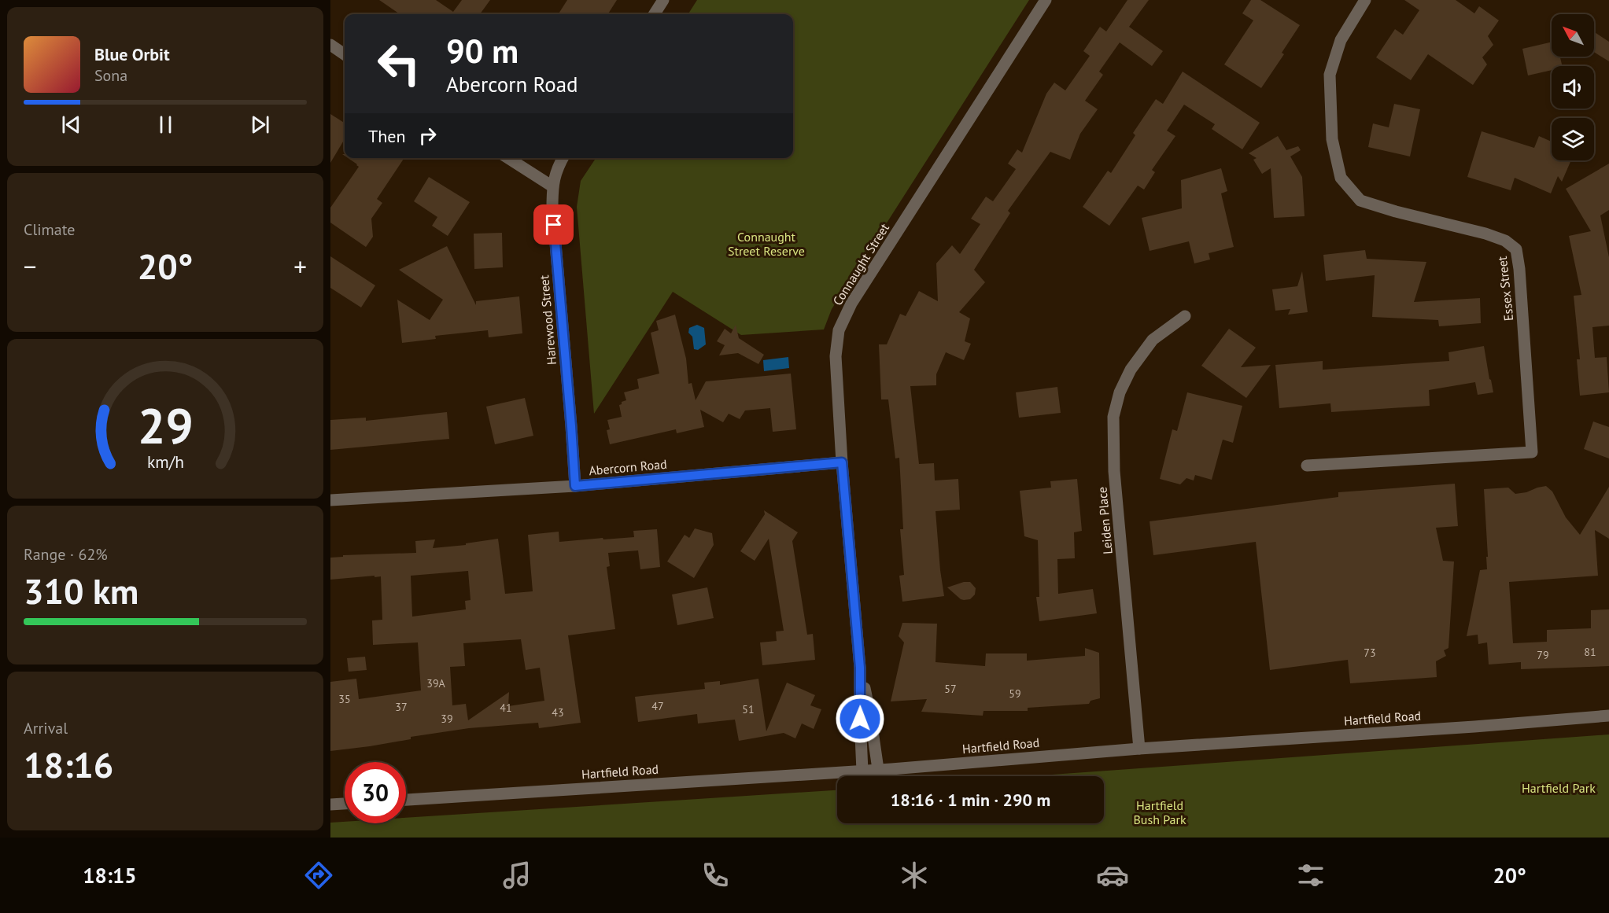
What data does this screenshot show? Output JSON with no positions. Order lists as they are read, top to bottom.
{
  "streets": {
    "street": [
      "Connaught Street",
      "Essex Street",
      "Harewood Street",
      "Abercorn Road",
      "Leiden Place",
      "Hartfield Road"
    ]
  },
  "crossings": [
    ["Connaught Street", "Abercorn Road"],
    ["Connaught Street", "Hartfield Road"],
    ["Harewood Street", "Abercorn Road"],
    ["Leiden Place", "Hartfield Road"]
  ],
  "parks": ["Connaught Street Reserve", "Hartfield Park", "Hartfield Bush Park"],
  "house_numbers": [
    "81",
    "73",
    "79",
    "39A",
    "57",
    "59",
    "35",
    "47",
    "37",
    "41",
    "51",
    "43",
    "39"
  ],
  "north": "top left",
  "page": {
    "turn": ["90 m", "Abercorn Road"],
    "song": ["Blue Orbit", "Sona"],
    "then": "Then",
    "tile": [
      "Climate",
      ["Range · 62%", "310 km"],
      ["Arrival", "18:16"]
    ],
    "heat": ["−", "20°", "+"],
    "limit": "30",
    "trip": "18:16 · 1 min · 290 m",
    "tabs": ["18:15", "20°"],
    "gauge": ["29", "km/h"]
  }
}
